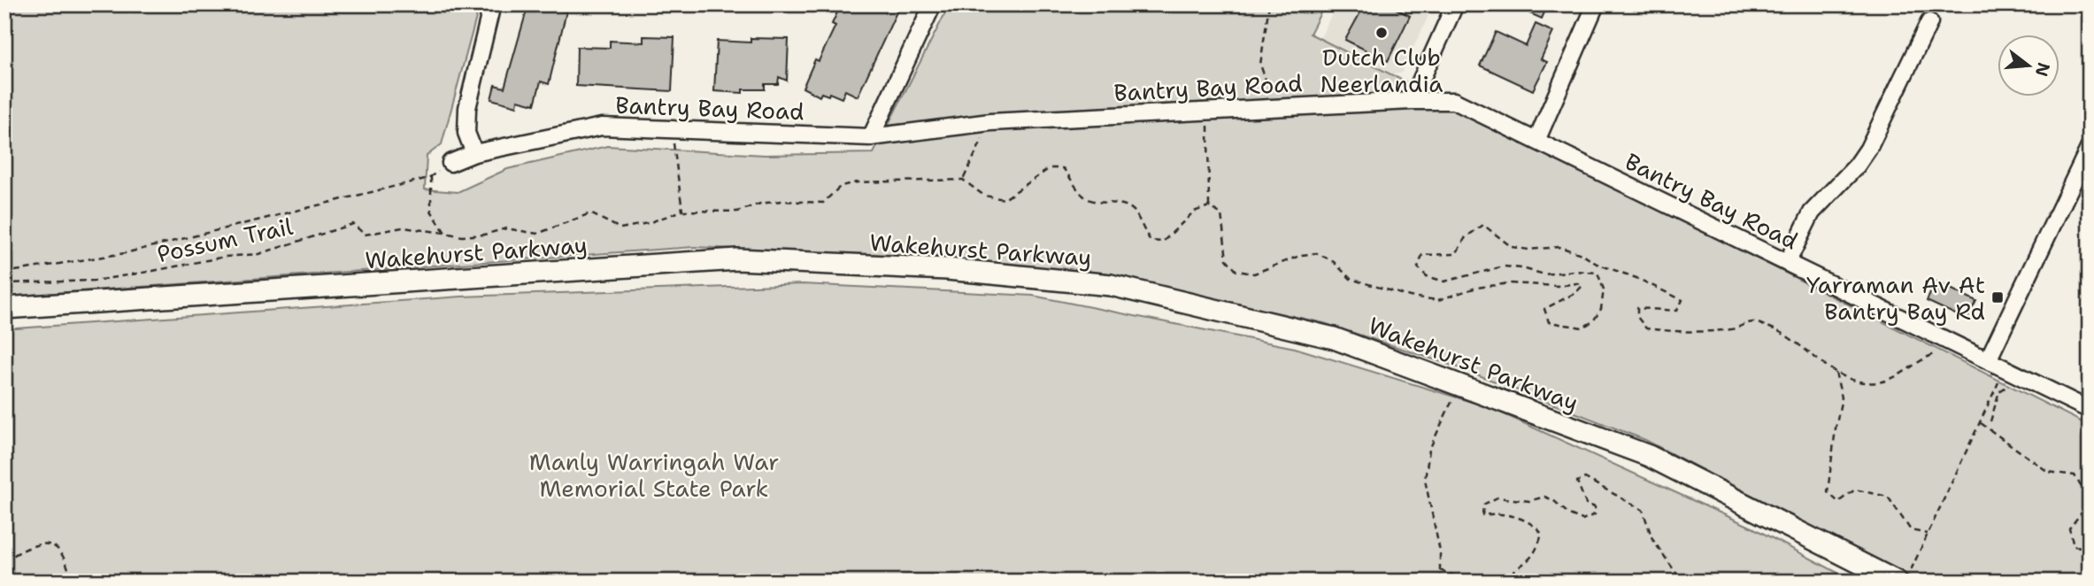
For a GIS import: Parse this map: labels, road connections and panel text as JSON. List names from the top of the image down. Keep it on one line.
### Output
{"streets":{"main road":["Wakehurst Parkway"],"street":["Bantry Bay Road"],"path":["Possum Trail"]},"parks":["Manly Warringah War Memorial State Park"],"places":{"other":["Dutch Club Neerlandia"],"transit":["Yarraman Av At Bantry Bay Rd"]},"north":"right"}
